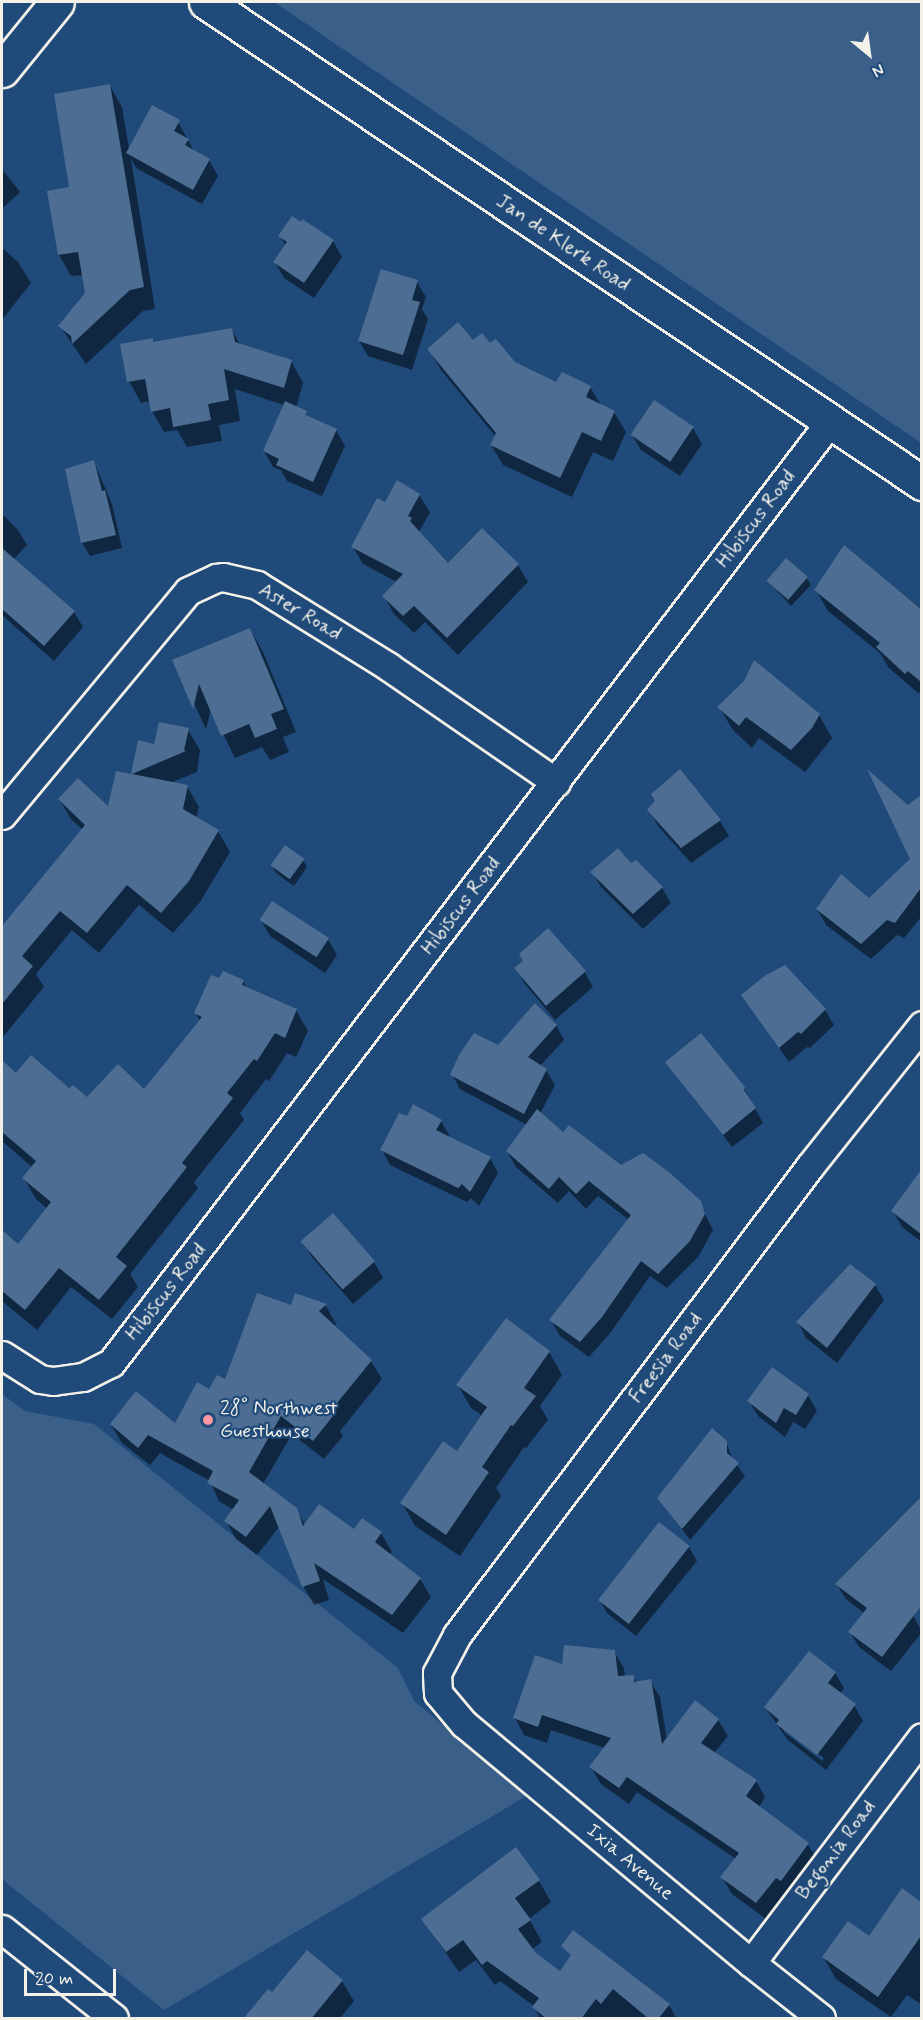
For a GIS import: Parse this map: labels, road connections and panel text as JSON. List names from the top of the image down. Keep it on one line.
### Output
{"streets":{"street":["Jan de Klerk Road","Hibiscus Road","Aster Road","Freesia Road","Begonia Road","Ixia Avenue"]},"crossings":[["Jan de Klerk Road","Hibiscus Road"],["Hibiscus Road","Aster Road"],["Freesia Road","Ixia Avenue"],["Begonia Road","Ixia Avenue"]],"places":["28° Northwest Guesthouse"],"scale_bar":"20 m","north":"bottom right"}
